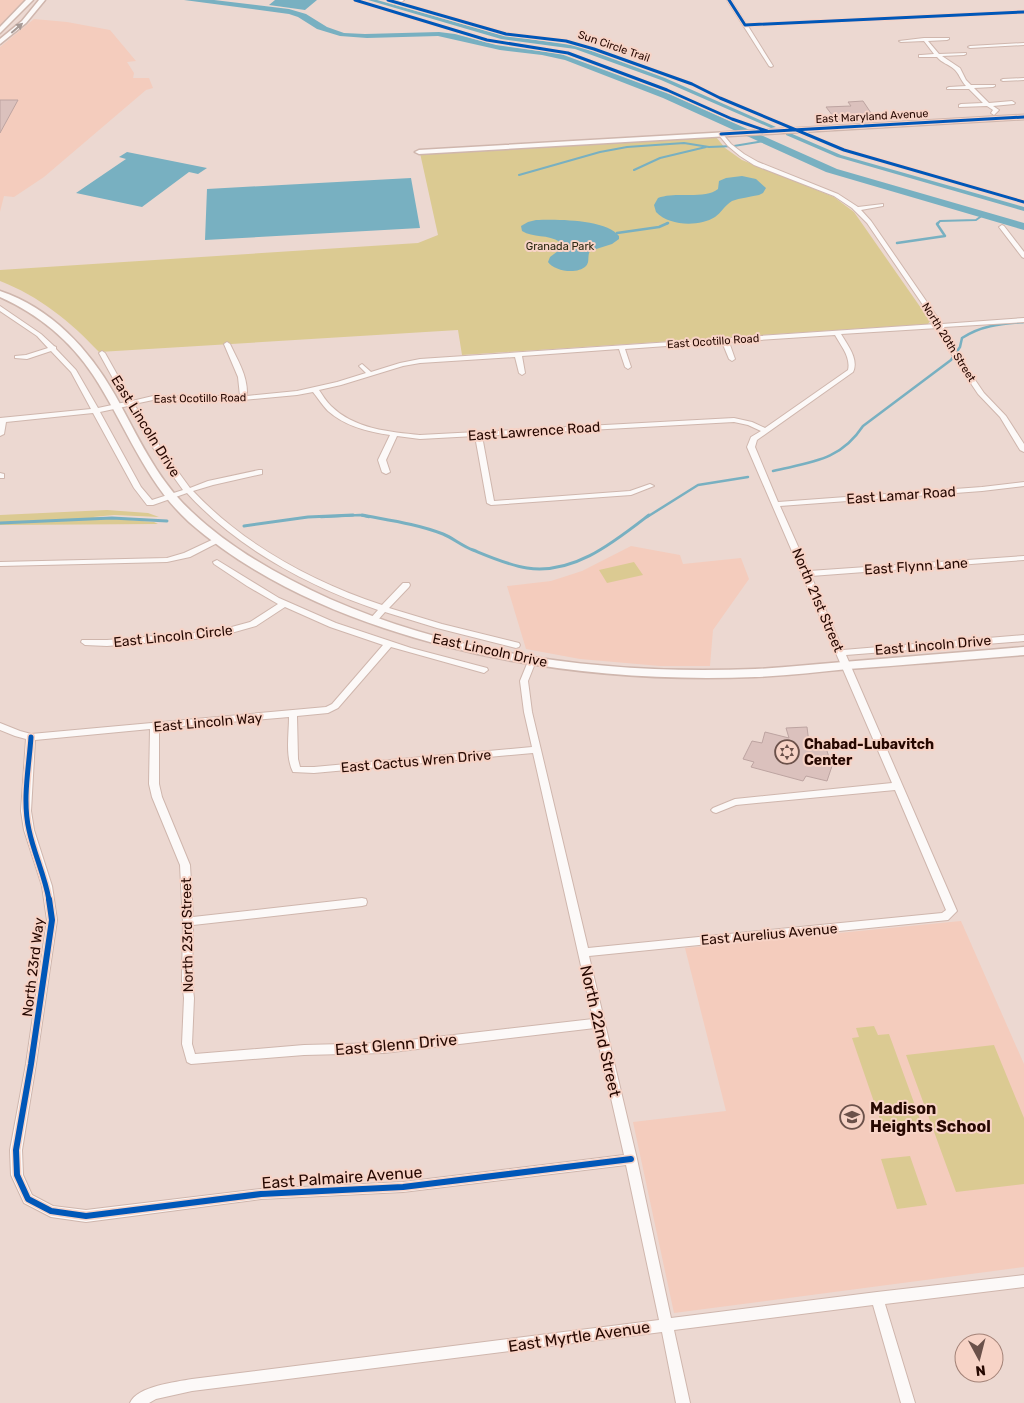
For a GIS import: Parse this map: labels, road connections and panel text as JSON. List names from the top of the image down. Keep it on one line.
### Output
{"streets":{"main road":["East Maryland Avenue","East Lincoln Drive"],"street":["East Ocotillo Road","North 20th Street","East Lawrence Road","East Lamar Road","East Flynn Lane","North 21st Street","East Lincoln Circle","East Lincoln Way","East Cactus Wren Drive","East Aurelius Avenue","North 23rd Street","North 23rd Way","North 22nd Street","East Glenn Drive","East Palmaire Avenue","East Myrtle Avenue"],"cycle path":["Sun Circle Trail"]},"crossings":[["East Maryland Avenue","North 20th Street"],["East Ocotillo Road","North 20th Street"],["East Ocotillo Road","East Lincoln Drive"],["East Ocotillo Road","East Lawrence Road"],["East Ocotillo Road","North 21st Street"],["East Lincoln Drive","North 21st Street"],["East Lincoln Drive","East Lincoln Circle"],["East Lincoln Drive","East Lincoln Way"],["East Lincoln Drive","North 22nd Street"],["East Lawrence Road","North 21st Street"],["East Lamar Road","North 21st Street"],["East Flynn Lane","North 21st Street"],["North 21st Street","East Aurelius Avenue"],["East Lincoln Way","East Cactus Wren Drive"],["East Lincoln Way","North 23rd Street"],["East Lincoln Way","North 23rd Way"],["East Cactus Wren Drive","North 22nd Street"],["East Aurelius Avenue","North 22nd Street"],["North 23rd Street","East Glenn Drive"],["North 23rd Way","East Palmaire Avenue"],["North 22nd Street","East Glenn Drive"],["North 22nd Street","East Palmaire Avenue"],["North 22nd Street","East Myrtle Avenue"]],"parks":["Granada Park"],"places":{"synagogue":["Chabad-Lubavitch Center"],"school or university":["Madison Heights School"]},"north":"bottom"}
